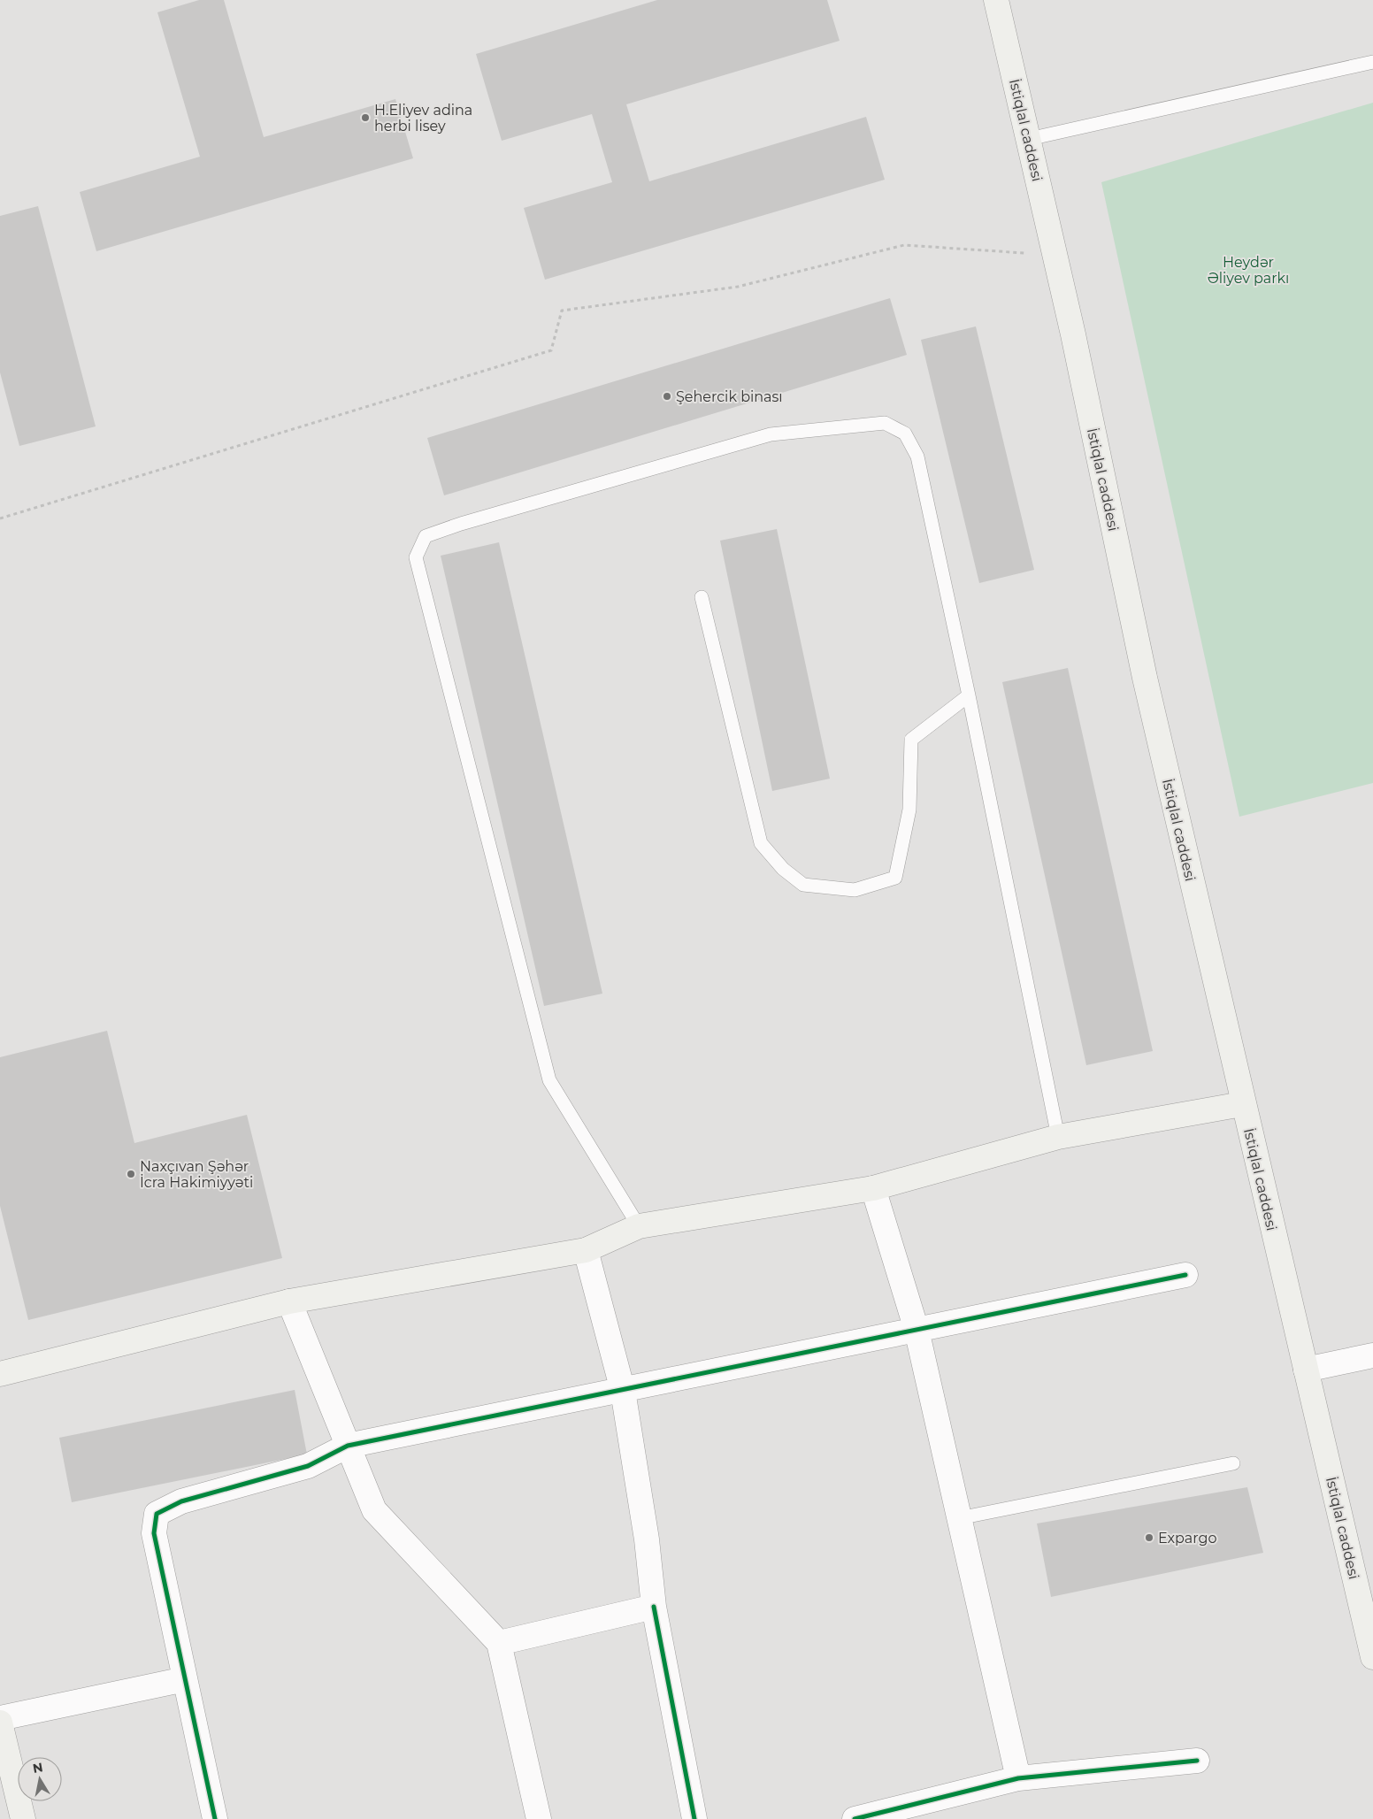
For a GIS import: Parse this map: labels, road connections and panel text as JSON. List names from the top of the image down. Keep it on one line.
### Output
{"streets":{"main road":["İstiqlal caddesi"]},"parks":["Heydər Əliyev parkı"],"places":["H.Eliyev adina herbi lisey","Şehercik binası","Naxçıvan Şəhər İcra Hakimiyyəti","Expargo"],"north":"top"}
